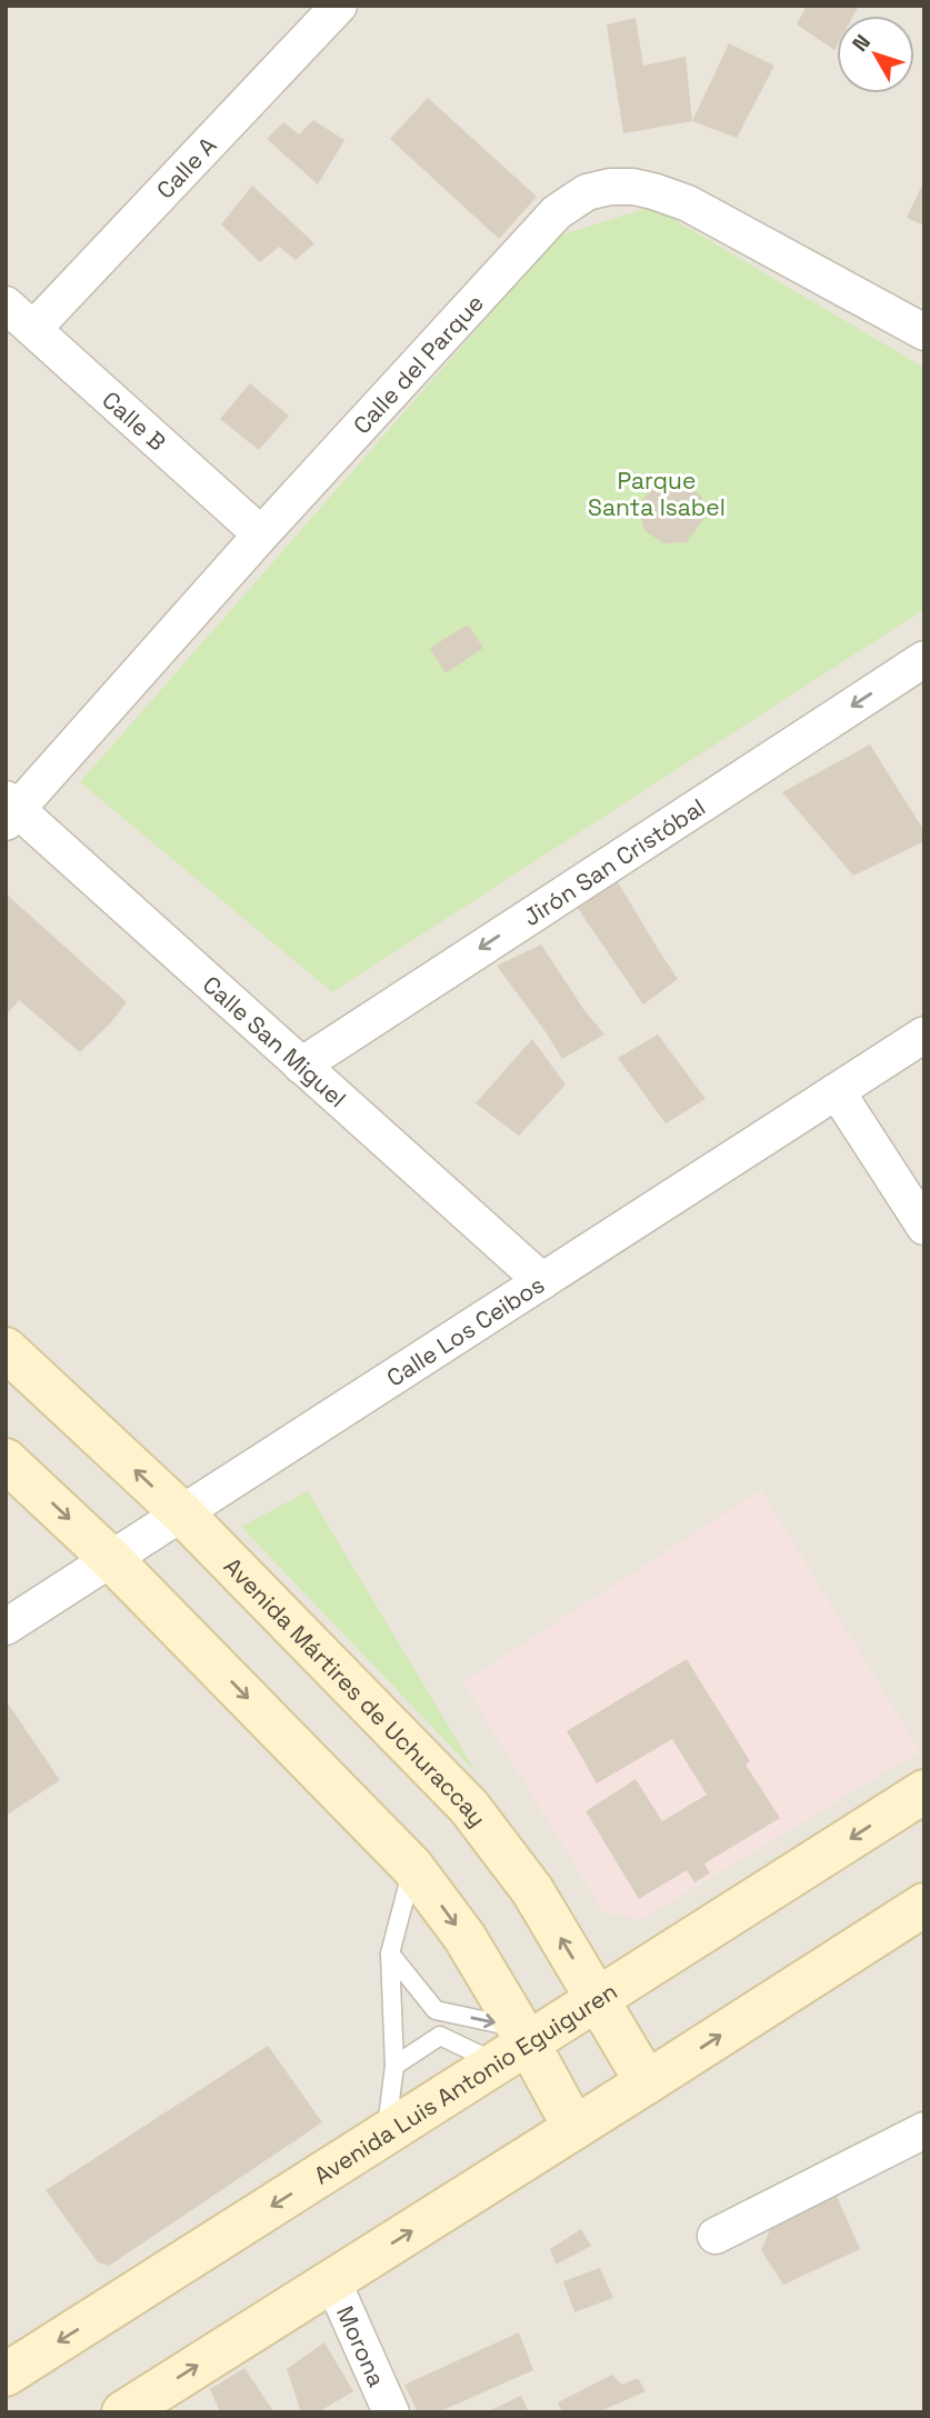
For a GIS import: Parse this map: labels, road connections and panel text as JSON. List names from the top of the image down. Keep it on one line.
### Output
{"streets":{"main road":["Avenida Mártires de Uchuraccay","Avenida Luis Antonio Eguiguren"],"street":["Calle A","Calle del Parque","Calle B","Jirón San Cristóbal","Calle San Miguel","Calle Los Ceibos","Morona"]},"crossings":[["Calle A","Calle B"],["Calle del Parque","Calle B"],["Calle del Parque","Calle San Miguel"],["Jirón San Cristóbal","Calle San Miguel"],["Calle San Miguel","Calle Los Ceibos"],["Calle Los Ceibos","Avenida Mártires de Uchuraccay"],["Avenida Mártires de Uchuraccay","Avenida Luis Antonio Eguiguren"]],"one_way":["Jirón San Cristóbal"],"parks":["Parque Santa Isabel"],"north":"top left"}
